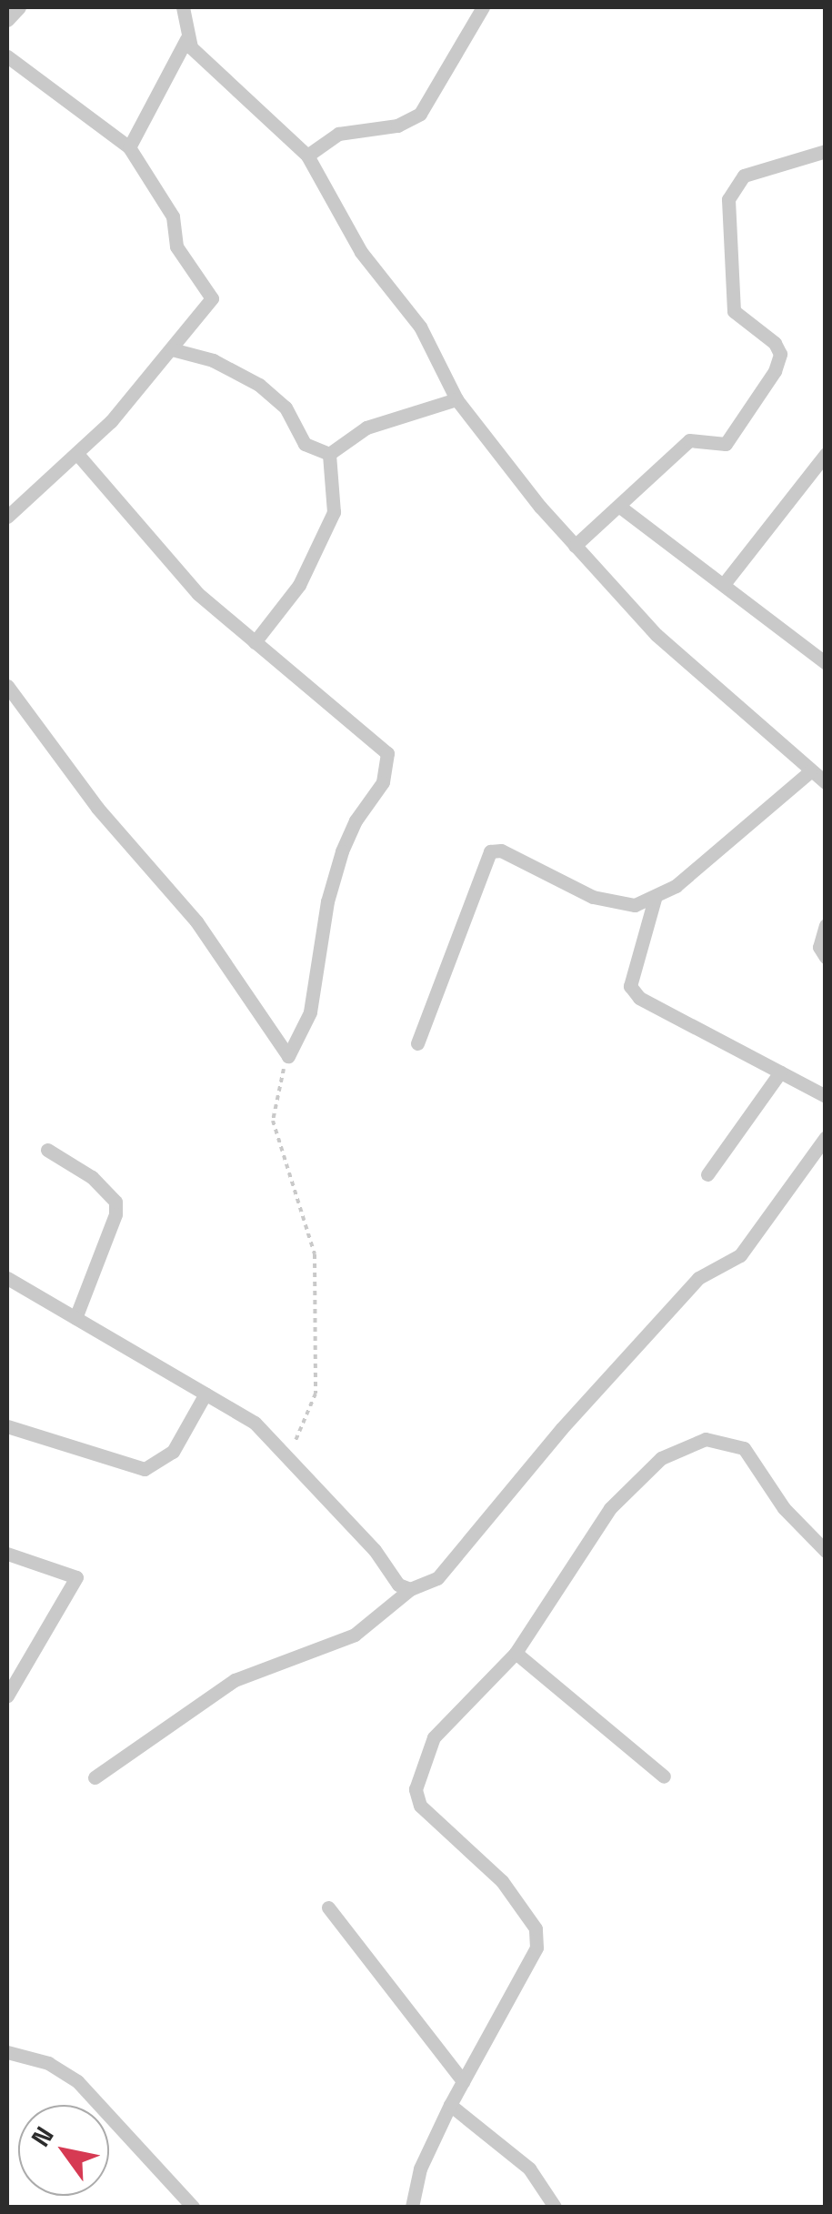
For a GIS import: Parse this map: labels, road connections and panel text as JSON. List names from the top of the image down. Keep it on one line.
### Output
{"north":"top left"}
